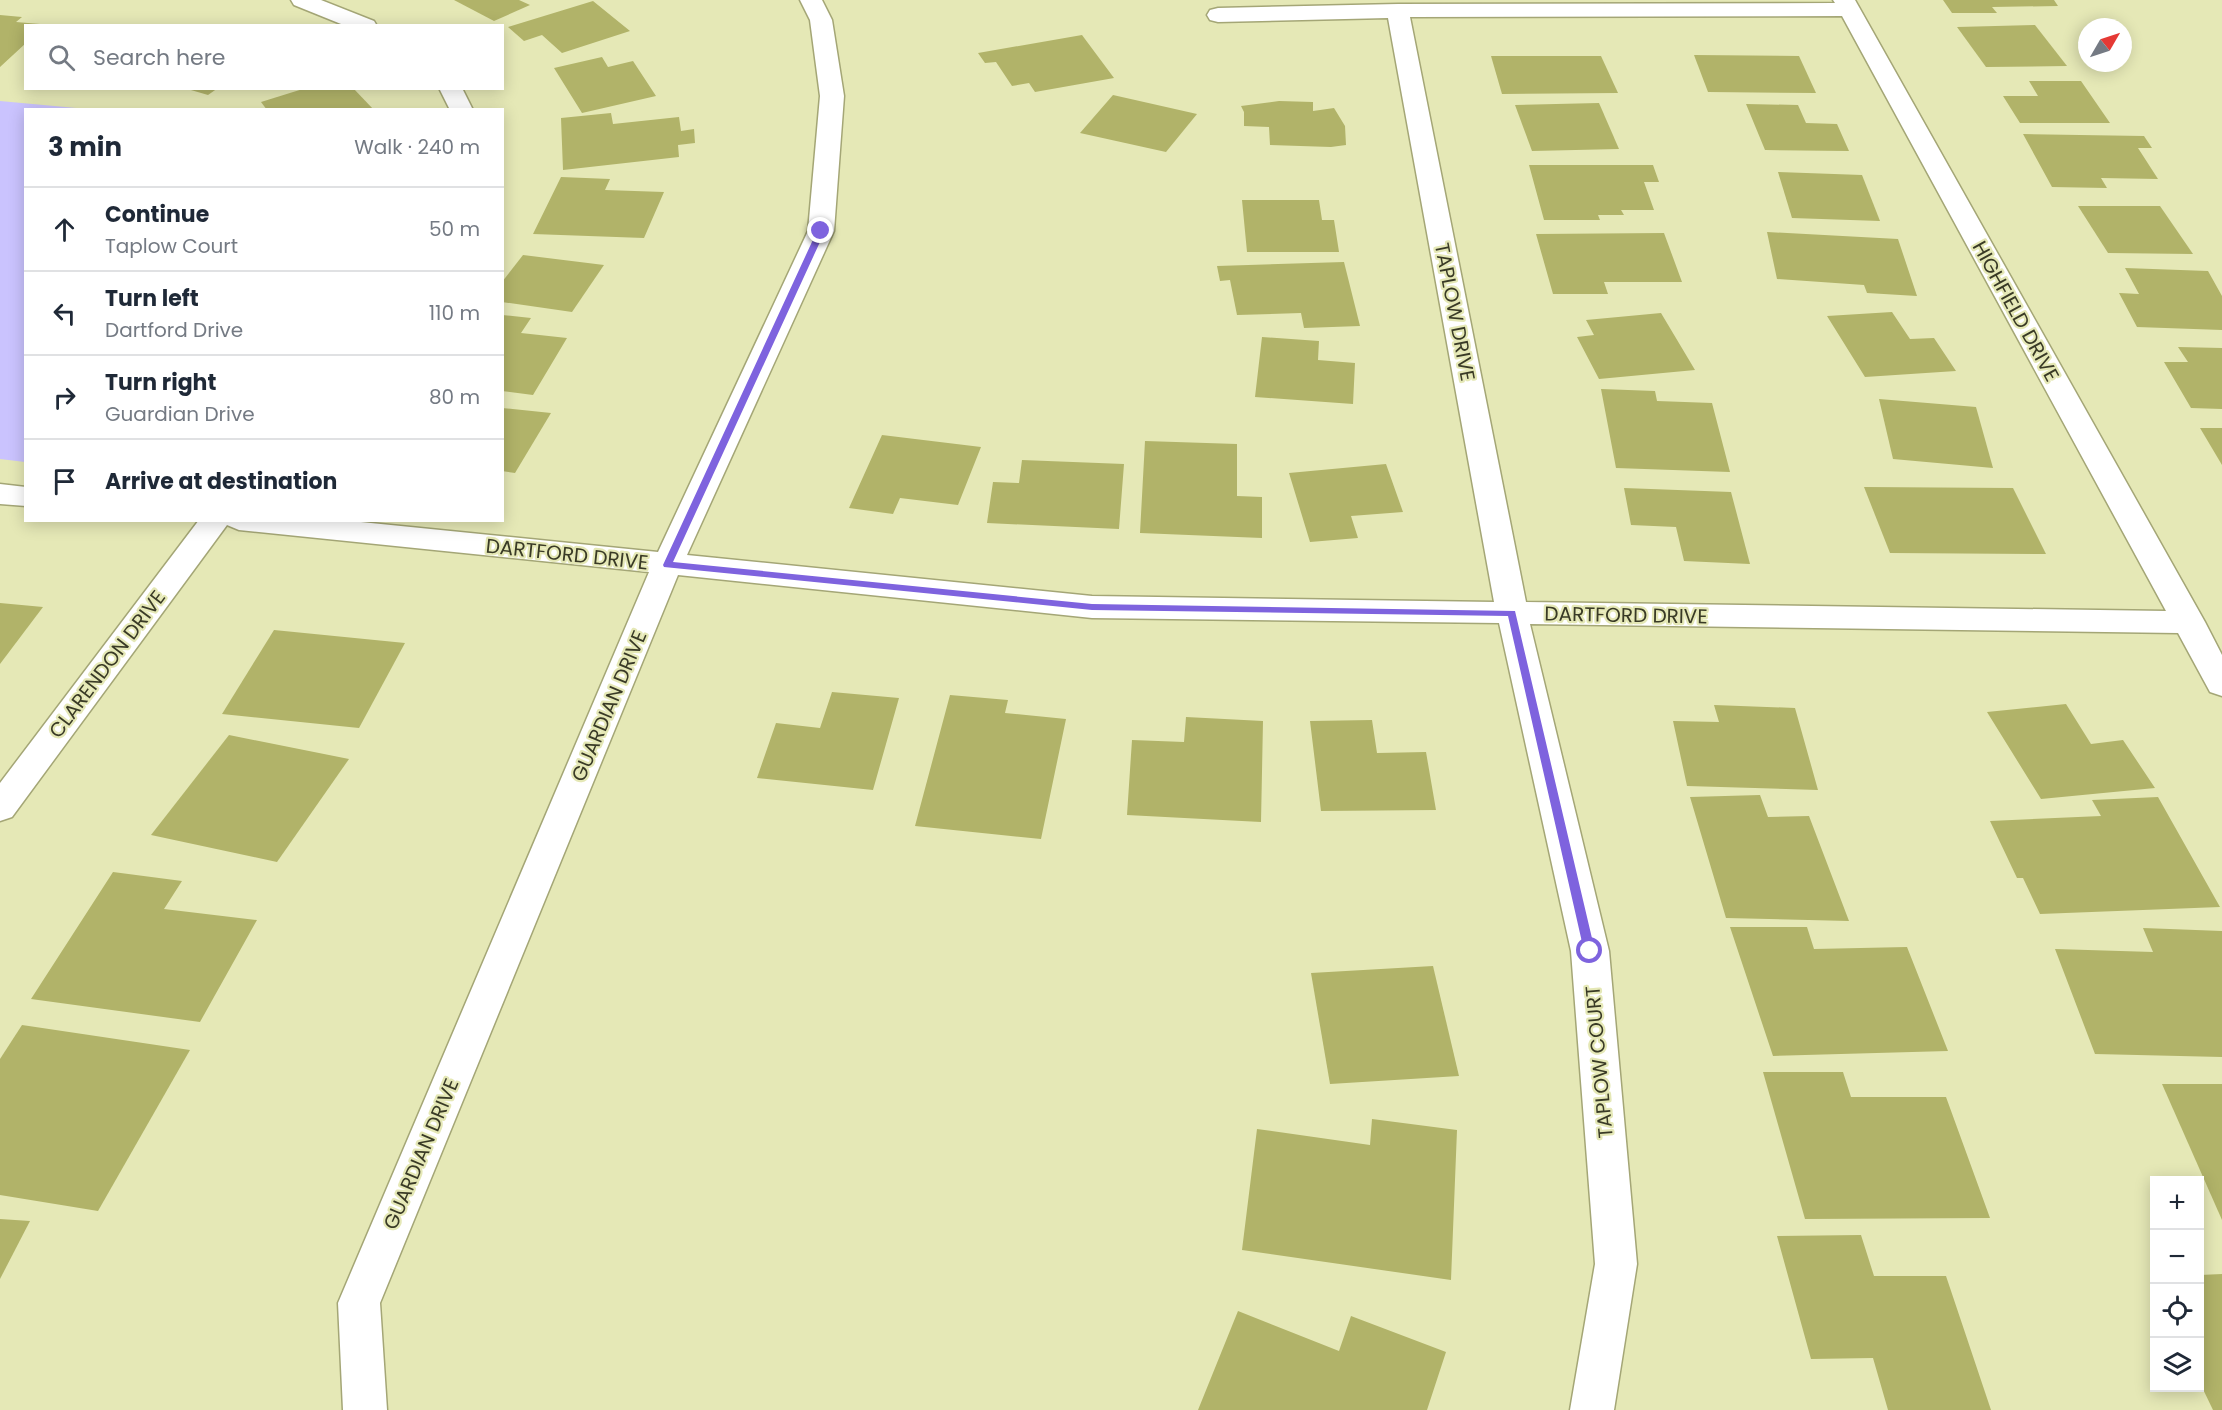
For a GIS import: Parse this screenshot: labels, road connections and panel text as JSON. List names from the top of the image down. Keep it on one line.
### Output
{"streets":{"street":["HIGHFIELD DRIVE","TAPLOW DRIVE","DARTFORD DRIVE","CLARENDON DRIVE","GUARDIAN DRIVE","TAPLOW COURT"]},"crossings":[["HIGHFIELD DRIVE","DARTFORD DRIVE"],["TAPLOW DRIVE","DARTFORD DRIVE"],["TAPLOW DRIVE","TAPLOW COURT"],["DARTFORD DRIVE","GUARDIAN DRIVE"],["DARTFORD DRIVE","TAPLOW COURT"]],"north":"top right","page":{"search":"Search here","heading":["3 min","Walk · 240 m"],"list":[["Continue","Taplow Court","50 m"],["Turn left","Dartford Drive","110 m"],["Turn right","Guardian Drive","80 m"],"Arrive at destination"],"map_buttons":["+","−"]}}
